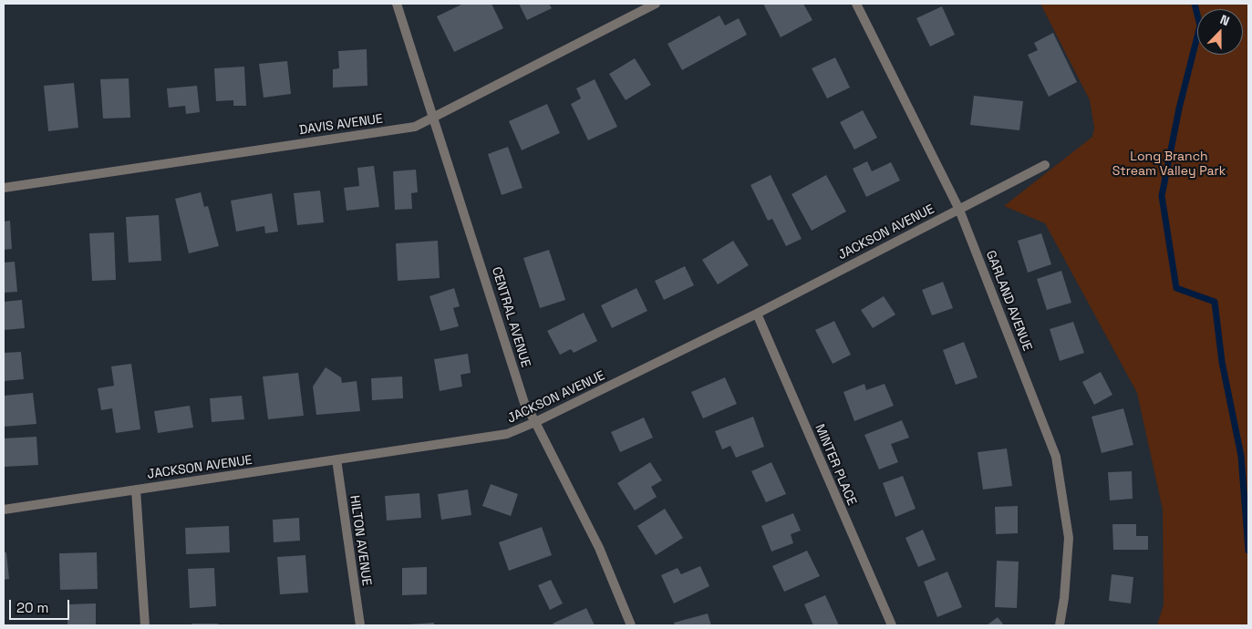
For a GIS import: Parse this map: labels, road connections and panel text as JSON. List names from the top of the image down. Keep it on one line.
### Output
{"streets":{"street":["DAVIS AVENUE","JACKSON AVENUE","GARLAND AVENUE","CENTRAL AVENUE","MINTER PLACE","HILTON AVENUE"]},"crossings":[["DAVIS AVENUE","CENTRAL AVENUE"],["JACKSON AVENUE","GARLAND AVENUE"],["JACKSON AVENUE","CENTRAL AVENUE"],["JACKSON AVENUE","MINTER PLACE"],["JACKSON AVENUE","HILTON AVENUE"]],"parks":["Long Branch Stream Valley Park"],"scale_bar":"20 m","north":"top"}
